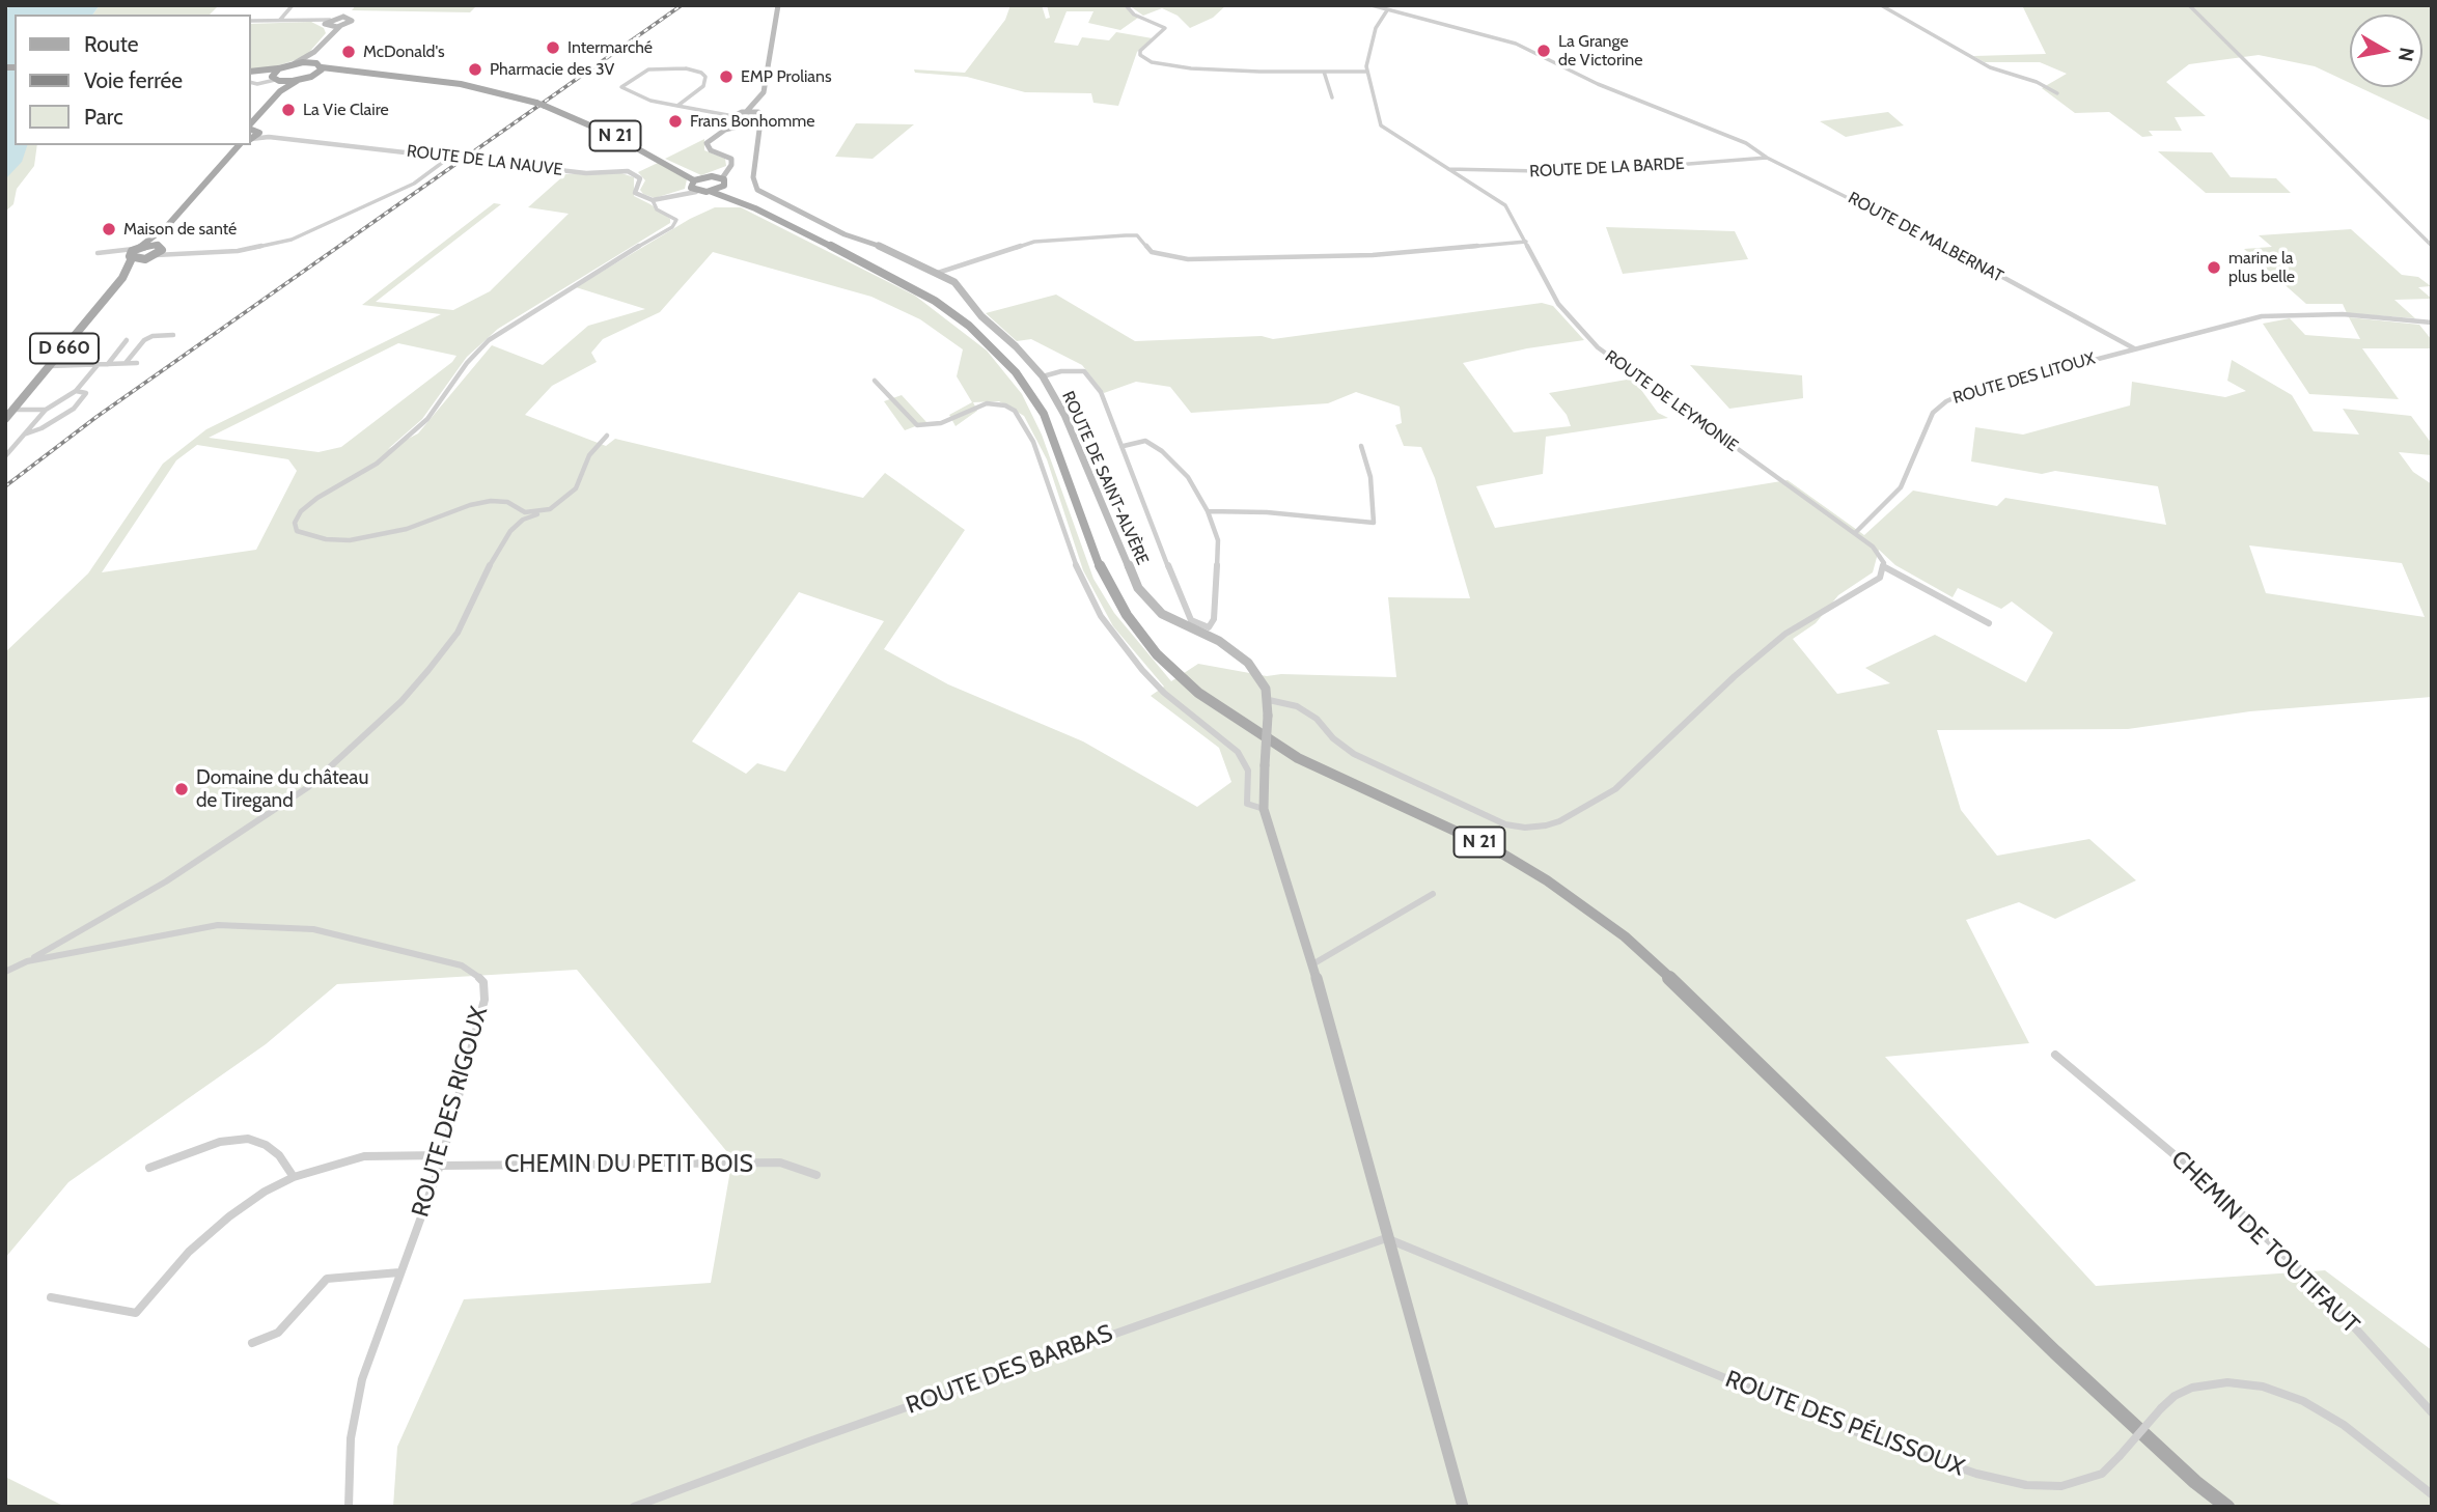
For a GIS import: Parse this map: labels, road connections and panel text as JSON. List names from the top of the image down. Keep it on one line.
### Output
{"streets":{"main road":["N 21","D 660","ROUTE DE SAINT-ALVÈRE"],"street":["ROUTE DE LA NAUVE","ROUTE DE LA BARDE","ROUTE DE MALBERNAT","ROUTE DES LITOUX","ROUTE DE LEYMONIE","ROUTE DES RIGOUX","CHEMIN DU PETIT BOIS","CHEMIN DE TOUTIFAUT","ROUTE DES BARBAS","ROUTE DES PÉLISSOUX"]},"crossings":[["ROUTE DE LA BARDE","ROUTE DE MALBERNAT"],["ROUTE DE LA BARDE","ROUTE DE LEYMONIE"],["ROUTE DE MALBERNAT","ROUTE DES LITOUX"],["ROUTE DE MALBERNAT","ROUTE DE LEYMONIE"],["ROUTE DES LITOUX","ROUTE DE LEYMONIE"],["ROUTE DES RIGOUX","CHEMIN DU PETIT BOIS"],["ROUTE DES BARBAS","ROUTE DES PÉLISSOUX"]],"places":["Intermarché","La Grange de Victorine","McDonald's","Pharmacie des 3V","EMP Prolians","La Vie Claire","Frans Bonhomme","Maison de santé","marine la plus belle","Domaine du château de Tiregand"],"legend":["Route","Voie ferrée","Parc"],"north":"right"}
